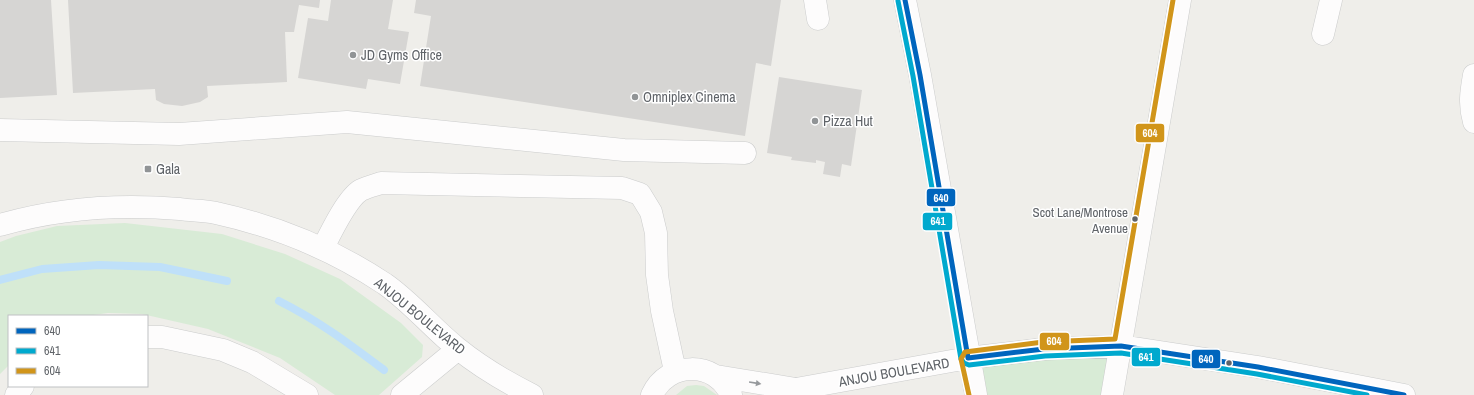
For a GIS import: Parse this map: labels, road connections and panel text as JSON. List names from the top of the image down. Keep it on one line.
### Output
{"streets":{"street":["ANJOU BOULEVARD"]},"places":{"other":["JD Gyms Office","Omniplex Cinema","Pizza Hut","Scot Lane/Montrose Avenue"],"transit":["Gala"]},"lines":["transit line 640","transit line 604","transit line 641"],"legend":["640","641","604"]}
